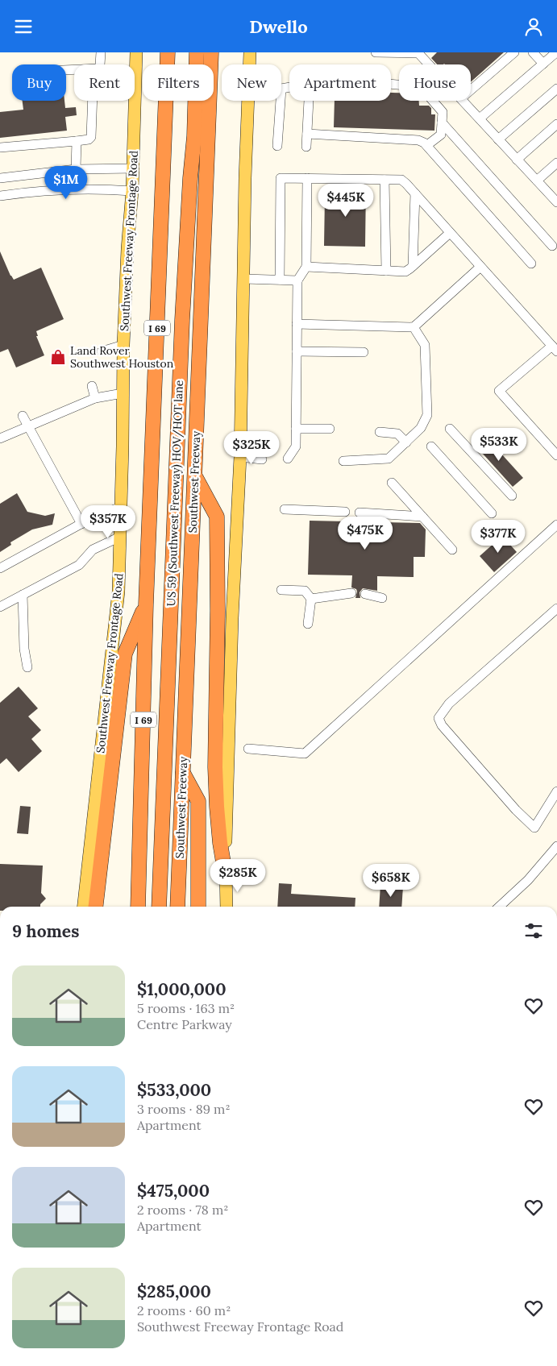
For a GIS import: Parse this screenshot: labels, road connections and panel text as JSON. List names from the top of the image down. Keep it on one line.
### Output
{"streets":{"highway":["I 69","Southwest Freeway","US 59 (Southwest Freeway) HOV/HOT lane"],"main road":["Southwest Freeway Frontage Road"]},"places":{"shop":["Land Rover Southwest Houston"]},"page":{"header":"Dwello","chip":["Buy","Rent","Filters","New","Apartment","House"],"price":["$1M","$445K","$533K","$325K","$357K","$475K","$377K","$285K","$658K"],"heading":"9 homes","list":[{"name":"$1,000,000","note":"5 rooms · 163 m² · Centre Parkway"},{"name":"$533,000","note":"3 rooms · 89 m² · Apartment"},{"name":"$475,000","note":"2 rooms · 78 m² · Apartment"},{"name":"$285,000","note":"2 rooms · 60 m² · Southwest Freeway Frontage Road"}]}}
